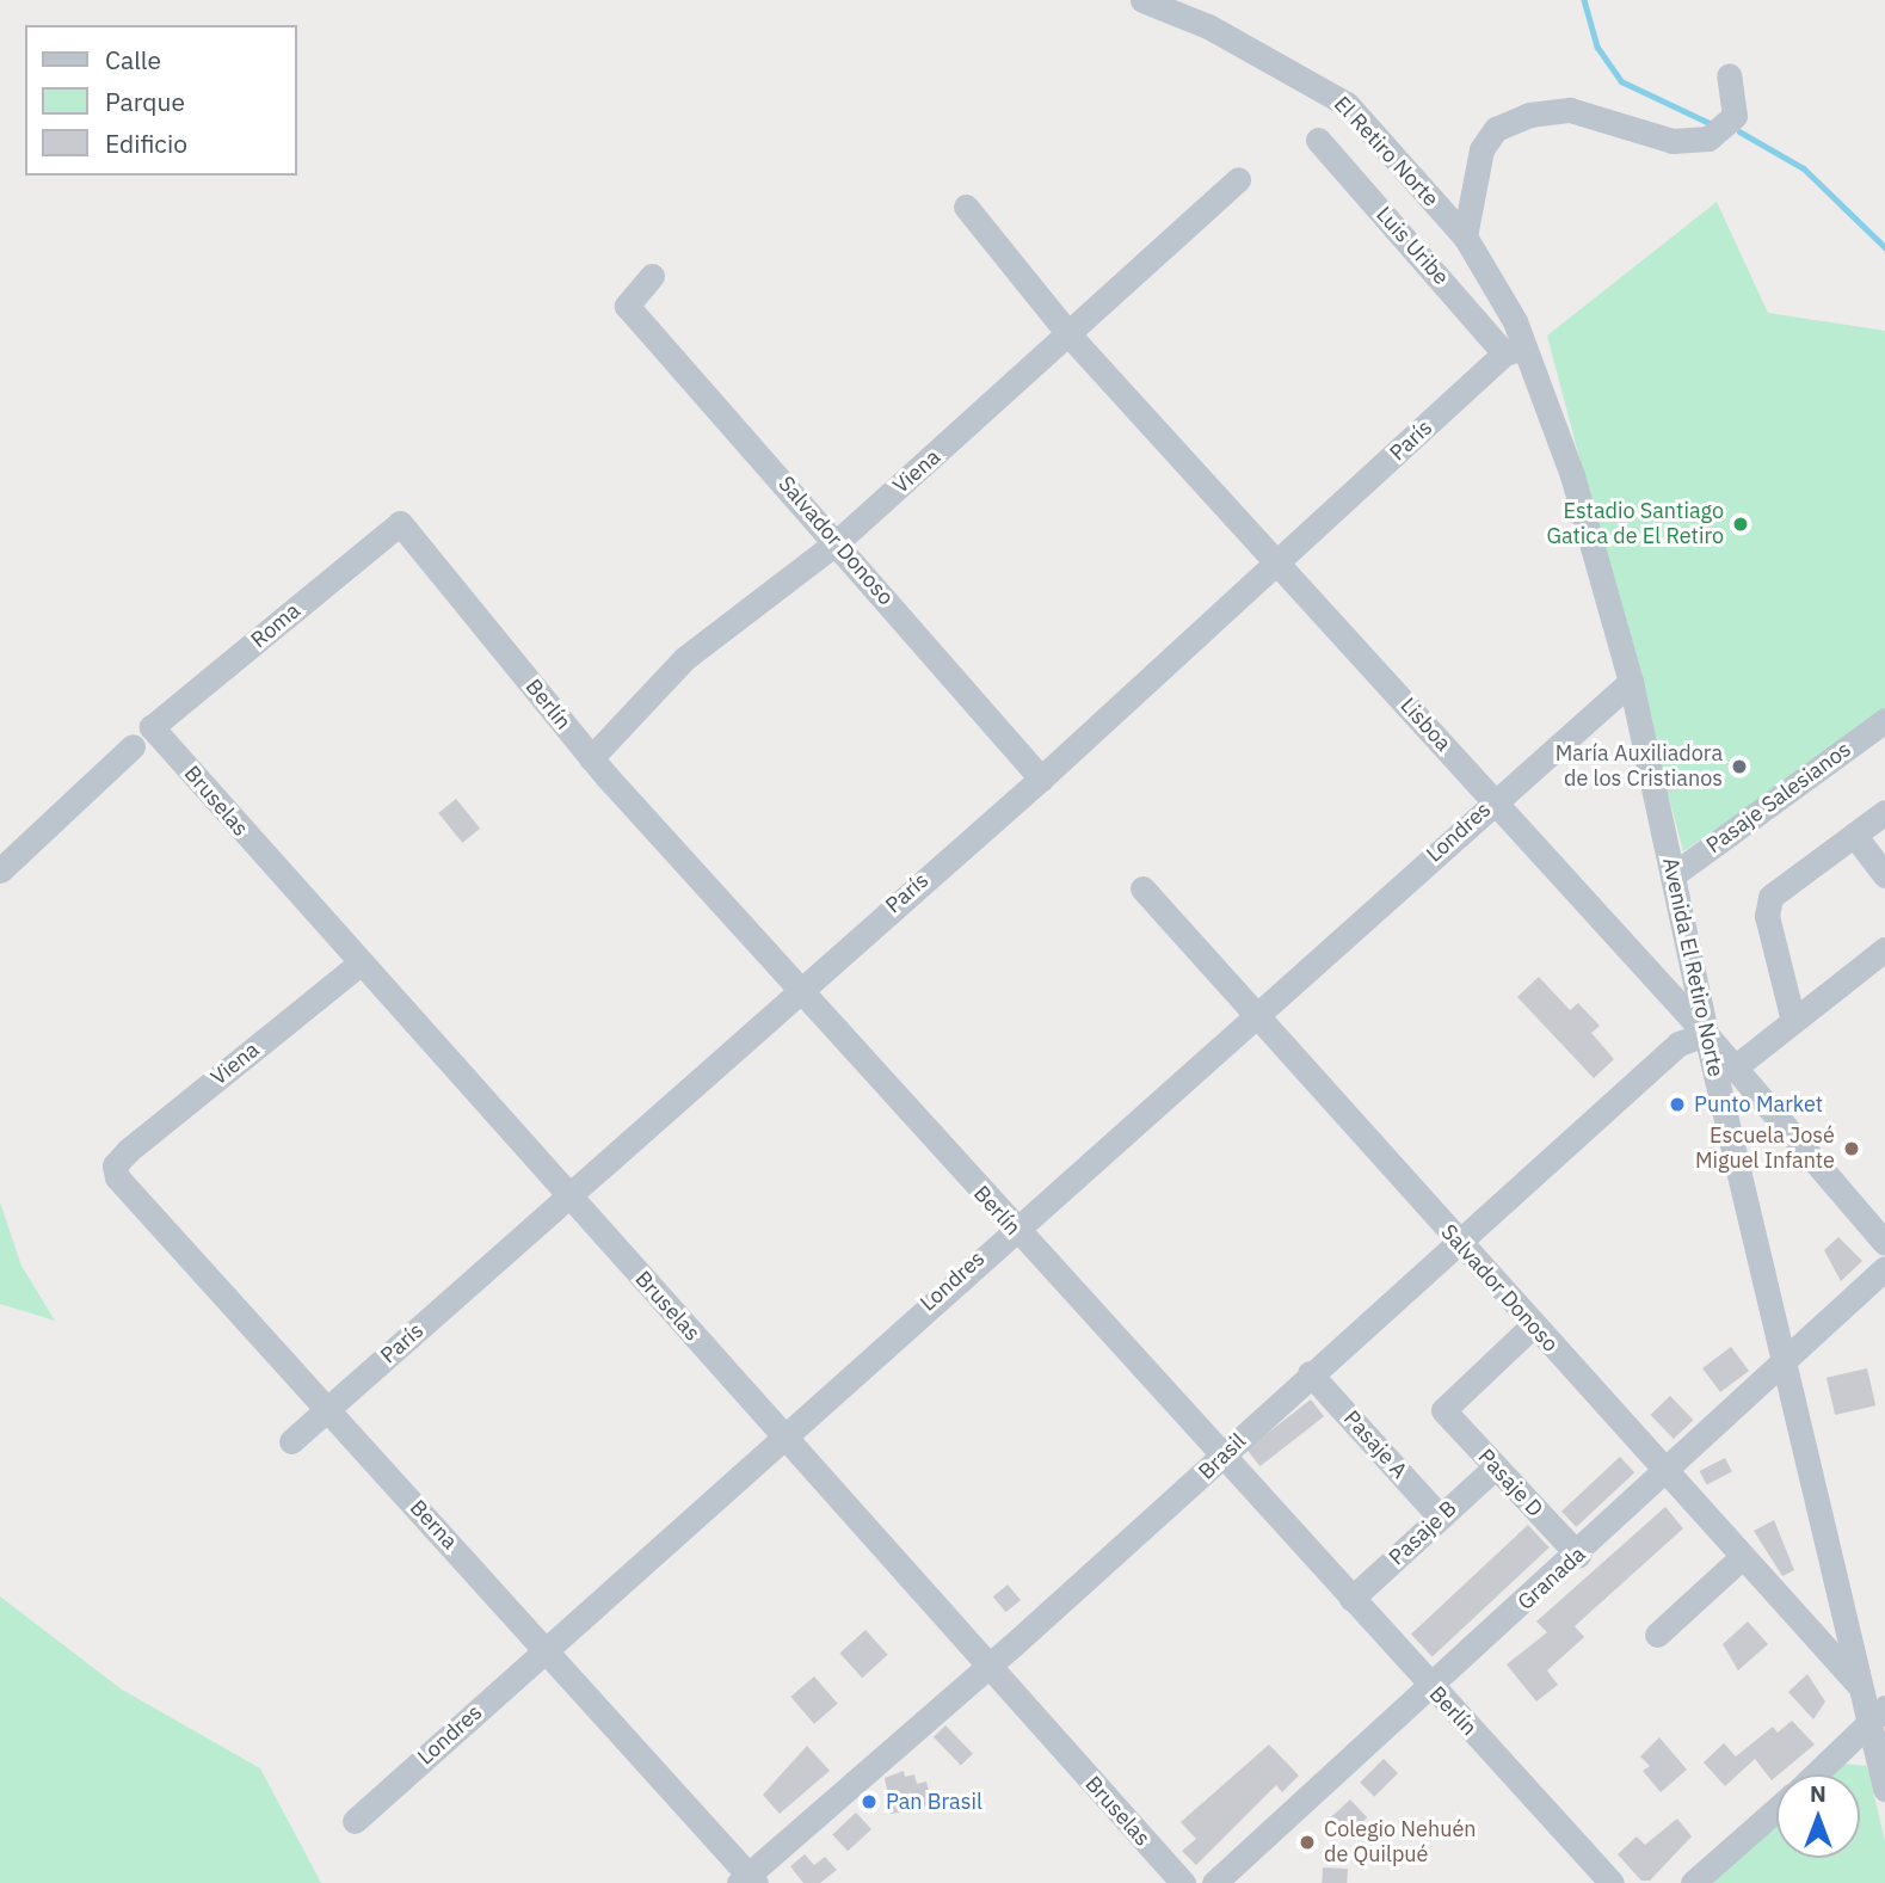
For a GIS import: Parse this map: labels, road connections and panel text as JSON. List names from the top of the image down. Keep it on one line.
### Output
{"streets":{"street":["El Retiro Norte","Luis Uribe","París","Viena","Salvador Donoso","Roma","Berlín","Lisboa","Pasaje Salesianos","Bruselas","Londres","Avenida El Retiro Norte","Pasaje A","Brasil","Pasaje D","Berna","Pasaje B","Granada"]},"crossings":[["El Retiro Norte","Luis Uribe"],["El Retiro Norte","París"],["El Retiro Norte","Avenida El Retiro Norte"],["Luis Uribe","París"],["Luis Uribe","Avenida El Retiro Norte"],["París","Salvador Donoso"],["París","Berlín"],["París","Lisboa"],["París","Bruselas"],["París","Avenida El Retiro Norte"],["París","Berna"],["Viena","Salvador Donoso"],["Viena","Berlín"],["Viena","Lisboa"],["Viena","Bruselas"],["Viena","Berna"],["Salvador Donoso","Londres"],["Salvador Donoso","Avenida El Retiro Norte"],["Salvador Donoso","Brasil"],["Salvador Donoso","Pasaje D"],["Salvador Donoso","Granada"],["Roma","Berlín"],["Roma","Bruselas"],["Berlín","Londres"],["Berlín","Brasil"],["Berlín","Pasaje B"],["Berlín","Granada"],["Lisboa","Londres"],["Lisboa","Avenida El Retiro Norte"],["Lisboa","Brasil"],["Pasaje Salesianos","Avenida El Retiro Norte"],["Bruselas","Londres"],["Bruselas","Brasil"],["Londres","Avenida El Retiro Norte"],["Londres","Berna"],["Avenida El Retiro Norte","Brasil"],["Avenida El Retiro Norte","Granada"],["Pasaje A","Brasil"],["Pasaje A","Pasaje B"],["Brasil","Berna"],["Pasaje D","Pasaje B"],["Pasaje D","Granada"]],"places":["Estadio Santiago Gatica de El Retiro","María Auxiliadora de los Cristianos","Punto Market","Escuela José Miguel Infante","Pan Brasil","Colegio Nehuén de Quilpué"],"legend":["Calle","Parque","Edificio"],"north":"top"}
